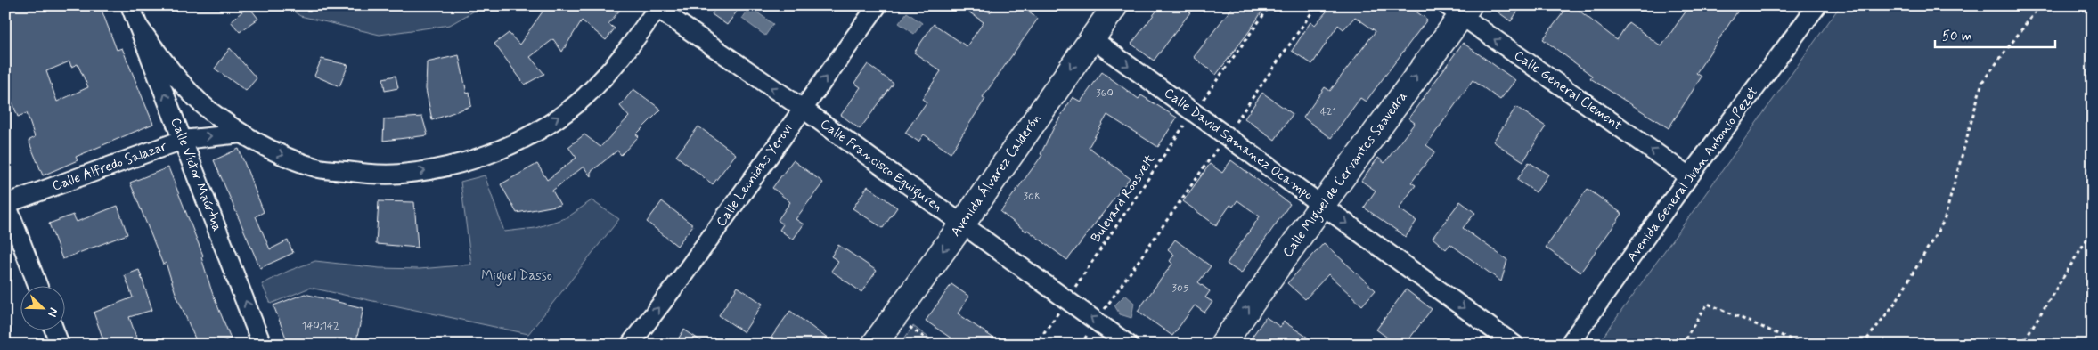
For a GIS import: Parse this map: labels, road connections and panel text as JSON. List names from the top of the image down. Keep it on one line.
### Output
{"streets":{"street":["Calle General Clement","Calle David Samanez Ocampo","Calle Francisco Eguiguren","Calle Alfredo Salazar","Calle Víctor Maúrtua","Calle Miguel de Cervantes Saavedra","Avenida General Juan Antonio Pezet","Calle Leonidas Yerovi","Avenida Álvarez Calderón"],"path":["Bulevard Roosvelt"]},"crossings":[["Calle General Clement","Calle Miguel de Cervantes Saavedra"],["Calle General Clement","Avenida General Juan Antonio Pezet"],["Calle David Samanez Ocampo","Calle Miguel de Cervantes Saavedra"],["Calle David Samanez Ocampo","Avenida Álvarez Calderón"],["Calle Francisco Eguiguren","Calle Leonidas Yerovi"],["Calle Francisco Eguiguren","Avenida Álvarez Calderón"],["Calle Alfredo Salazar","Calle Víctor Maúrtua"]],"one_way":["Calle General Clement","Calle David Samanez Ocampo","Calle Francisco Eguiguren","Calle Miguel de Cervantes Saavedra","Calle Leonidas Yerovi","Avenida Álvarez Calderón"],"parks":["Miguel Dasso"],"house_numbers":["360","421","308","305","140;142"],"scale_bar":"50 m","north":"bottom right"}
